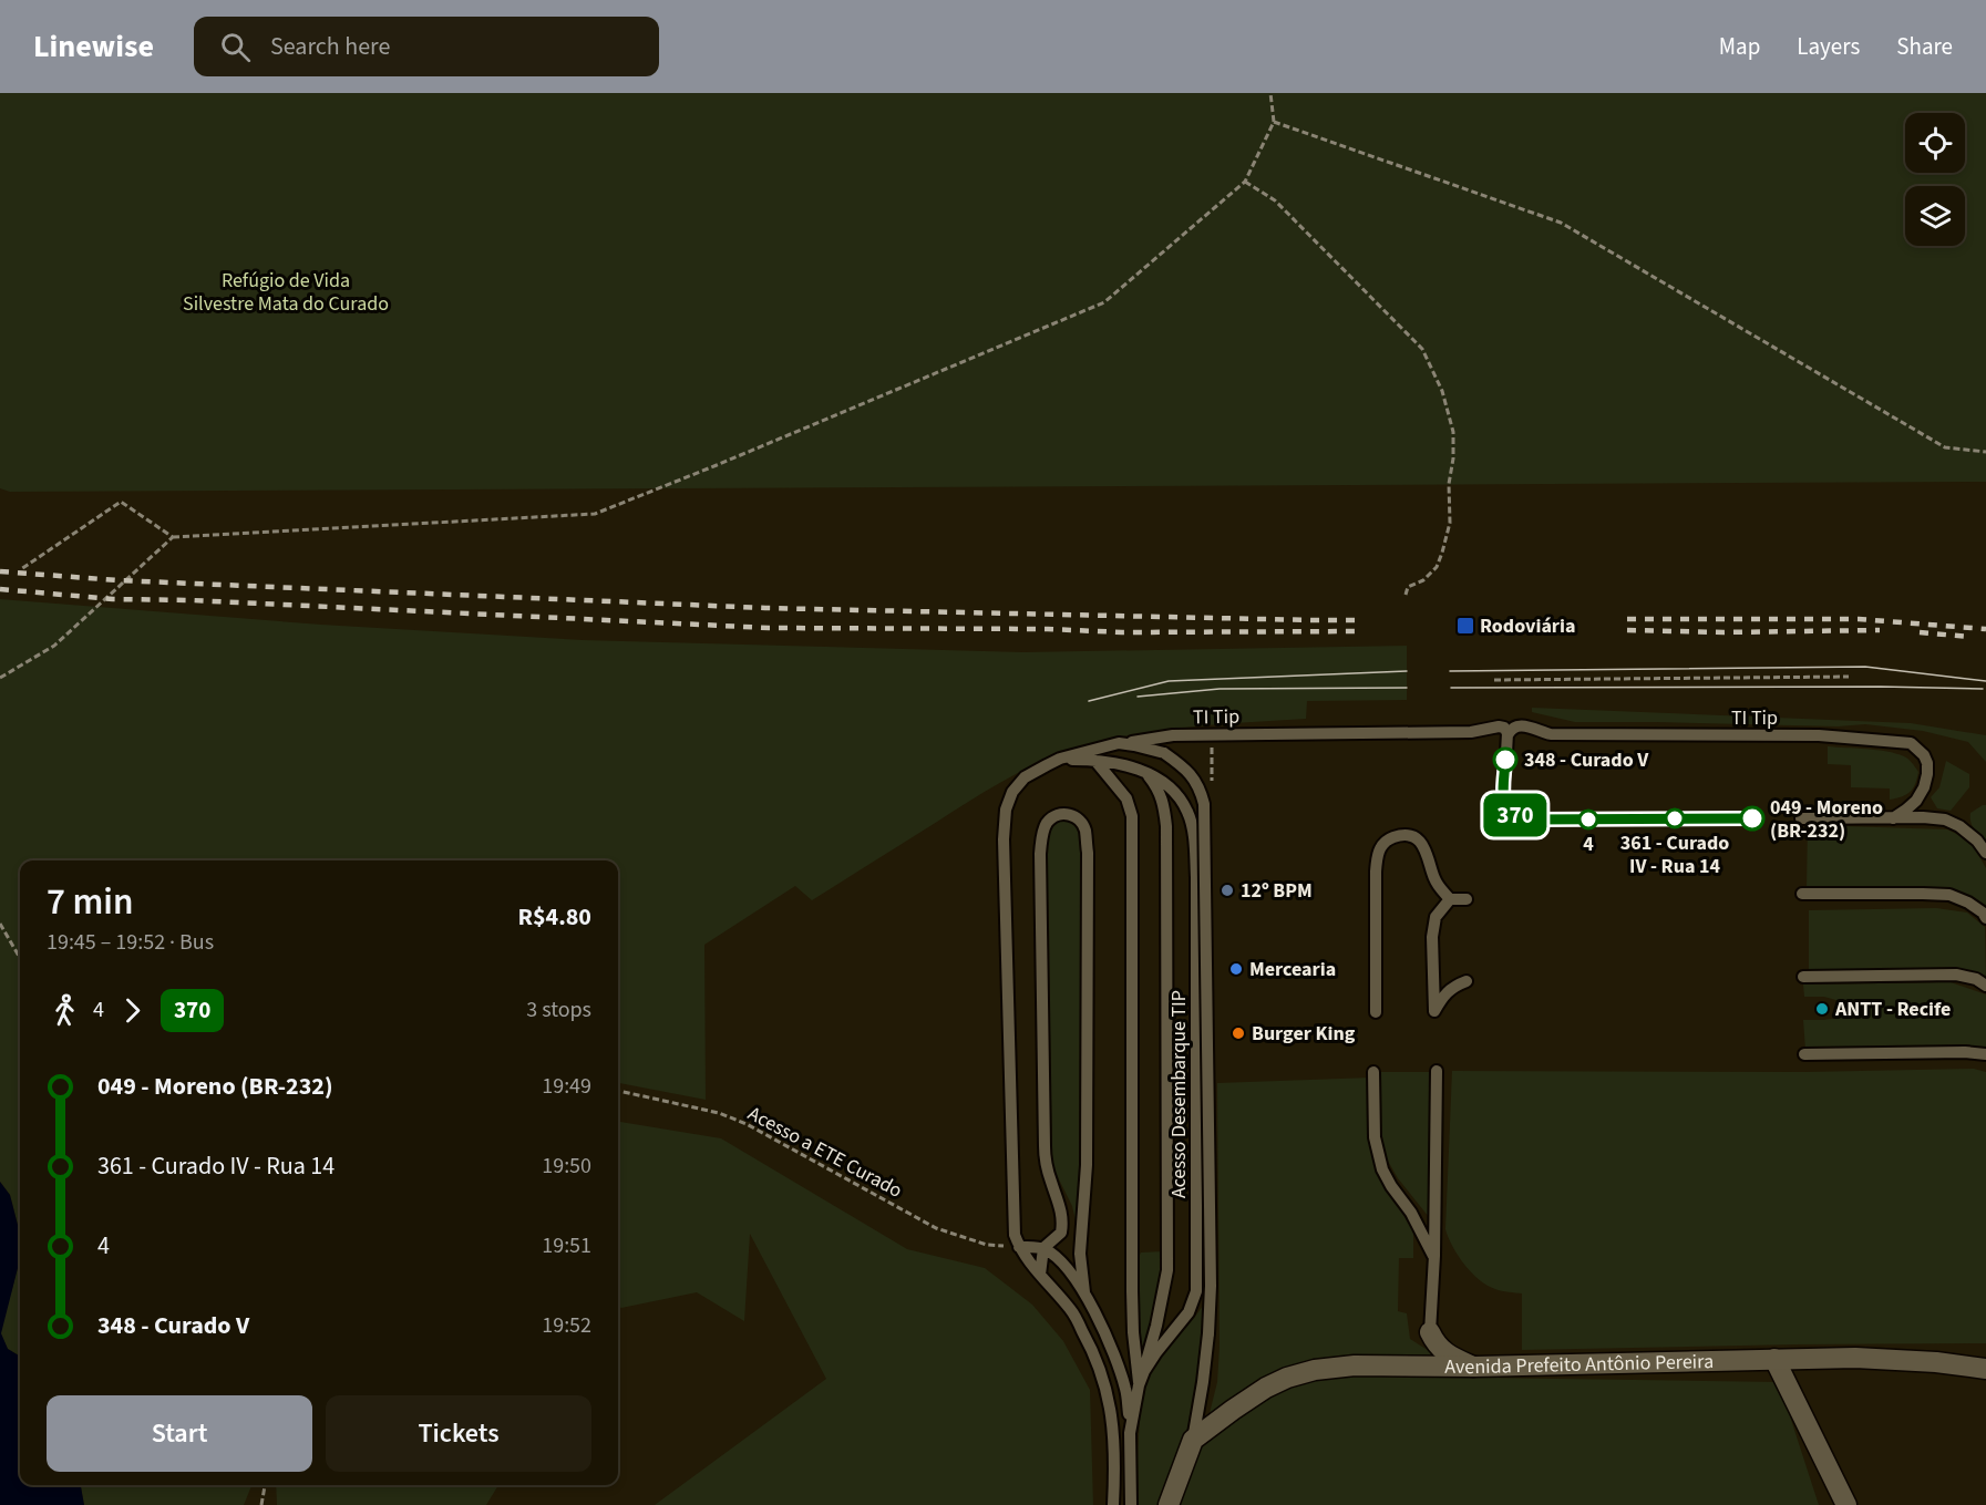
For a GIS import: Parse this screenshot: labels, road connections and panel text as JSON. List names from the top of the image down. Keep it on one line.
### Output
{"streets":{"street":["Avenida Prefeito Antônio Pereira"],"lane":["TI Tip","Acesso Desembarque TIP"],"path":["Acesso a ETE Curado"]},"crossings":[["TI Tip","Acesso Desembarque TIP"],["TI Tip","Acesso a ETE Curado"]],"parks":["Refúgio de Vida Silvestre Mata do Curado"],"places":{"transit":["Rodoviária"],"other":["348 - Curado V","361 - Curado IV - Rua 14","049 - Moreno (BR-232)","4","12º BPM","Mercearia","ANTT - Recife","Burger King"]},"lines":["bus line 370"],"page":{"header":"Linewise","search":"Search here","nav":["Map","Layers","Share"],"on_map":"370","heading":["7 min","19:45 – 19:52 · Bus","R$4.80"],"legs":["4","370","3 stops"],"list":[{"name":"049 - Moreno (BR-232)","value":"19:49"},{"name":"361 - Curado IV - Rua 14","value":"19:50"},{"name":"4","value":"19:51"},{"name":"348 - Curado V","value":"19:52"}],"buttons":["Start","Tickets"]}}
